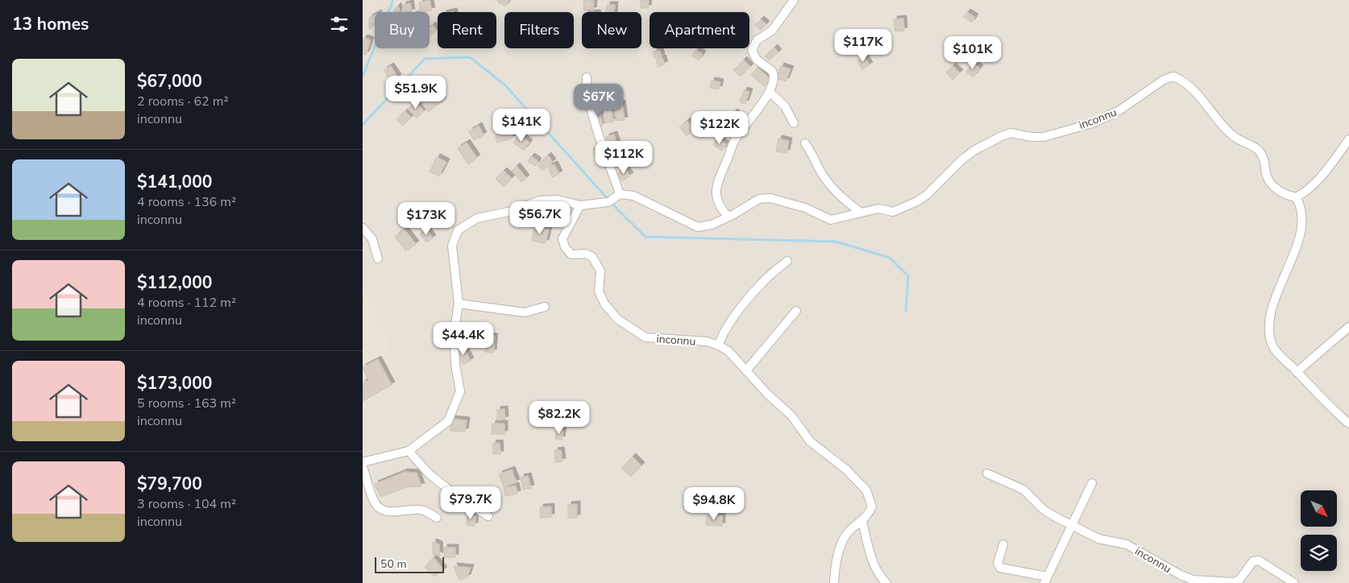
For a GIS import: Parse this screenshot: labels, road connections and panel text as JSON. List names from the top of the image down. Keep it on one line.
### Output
{"streets":{"street":["inconnu"]},"scale_bar":"50 m","north":"bottom right","page":{"heading":"13 homes","chip":["Buy","Rent","Filters","New","Apartment"],"price":["$117K","$101K","$51.9K","$67K","$141K","$122K","$112K","$56.7K","$173K","$44.4K","$82.2K","$79.7K","$94.8K"],"list":[{"name":"$67,000","note":"2 rooms · 62 m² · inconnu"},{"name":"$141,000","note":"4 rooms · 136 m² · inconnu"},{"name":"$112,000","note":"4 rooms · 112 m² · inconnu"},{"name":"$173,000","note":"5 rooms · 163 m² · inconnu"},{"name":"$79,700","note":"3 rooms · 104 m² · inconnu"}],"scale":"50 m"}}
